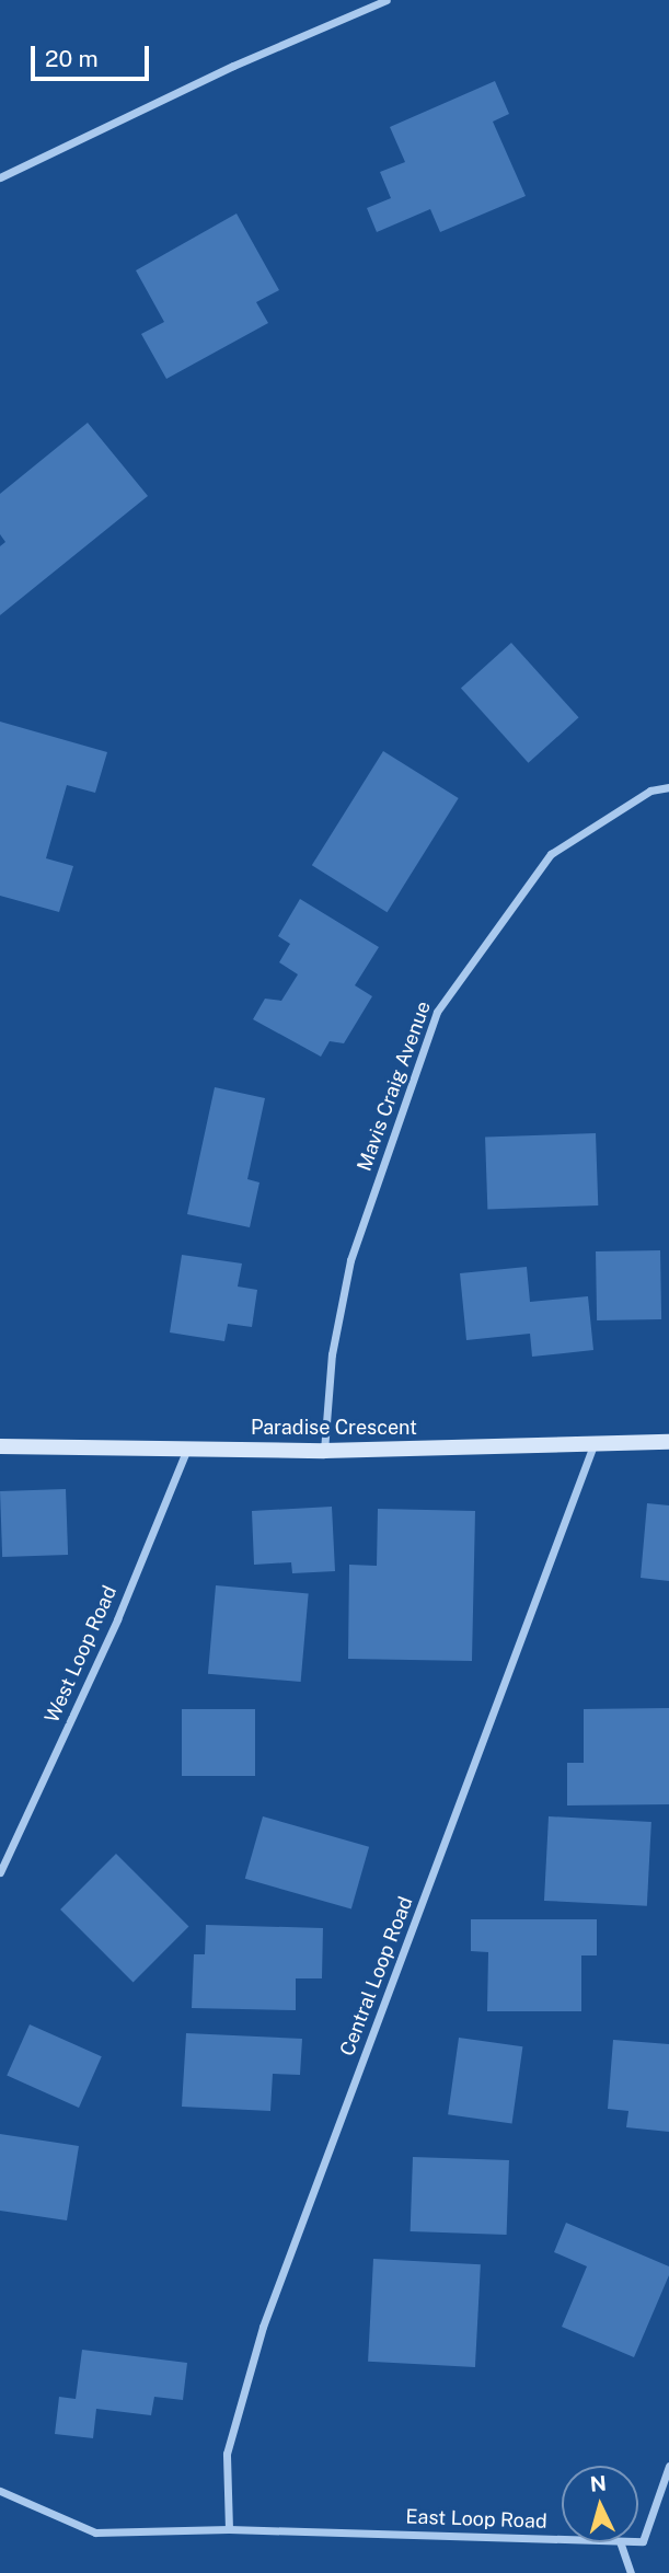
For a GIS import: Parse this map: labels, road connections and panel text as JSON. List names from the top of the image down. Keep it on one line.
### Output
{"streets":{"street":["Mavis Craig Avenue","Paradise Crescent","West Loop Road","Central Loop Road","East Loop Road"]},"crossings":[["Mavis Craig Avenue","Paradise Crescent"],["Paradise Crescent","West Loop Road"],["Paradise Crescent","Central Loop Road"],["Central Loop Road","East Loop Road"]],"scale_bar":"20 m","north":"top"}
